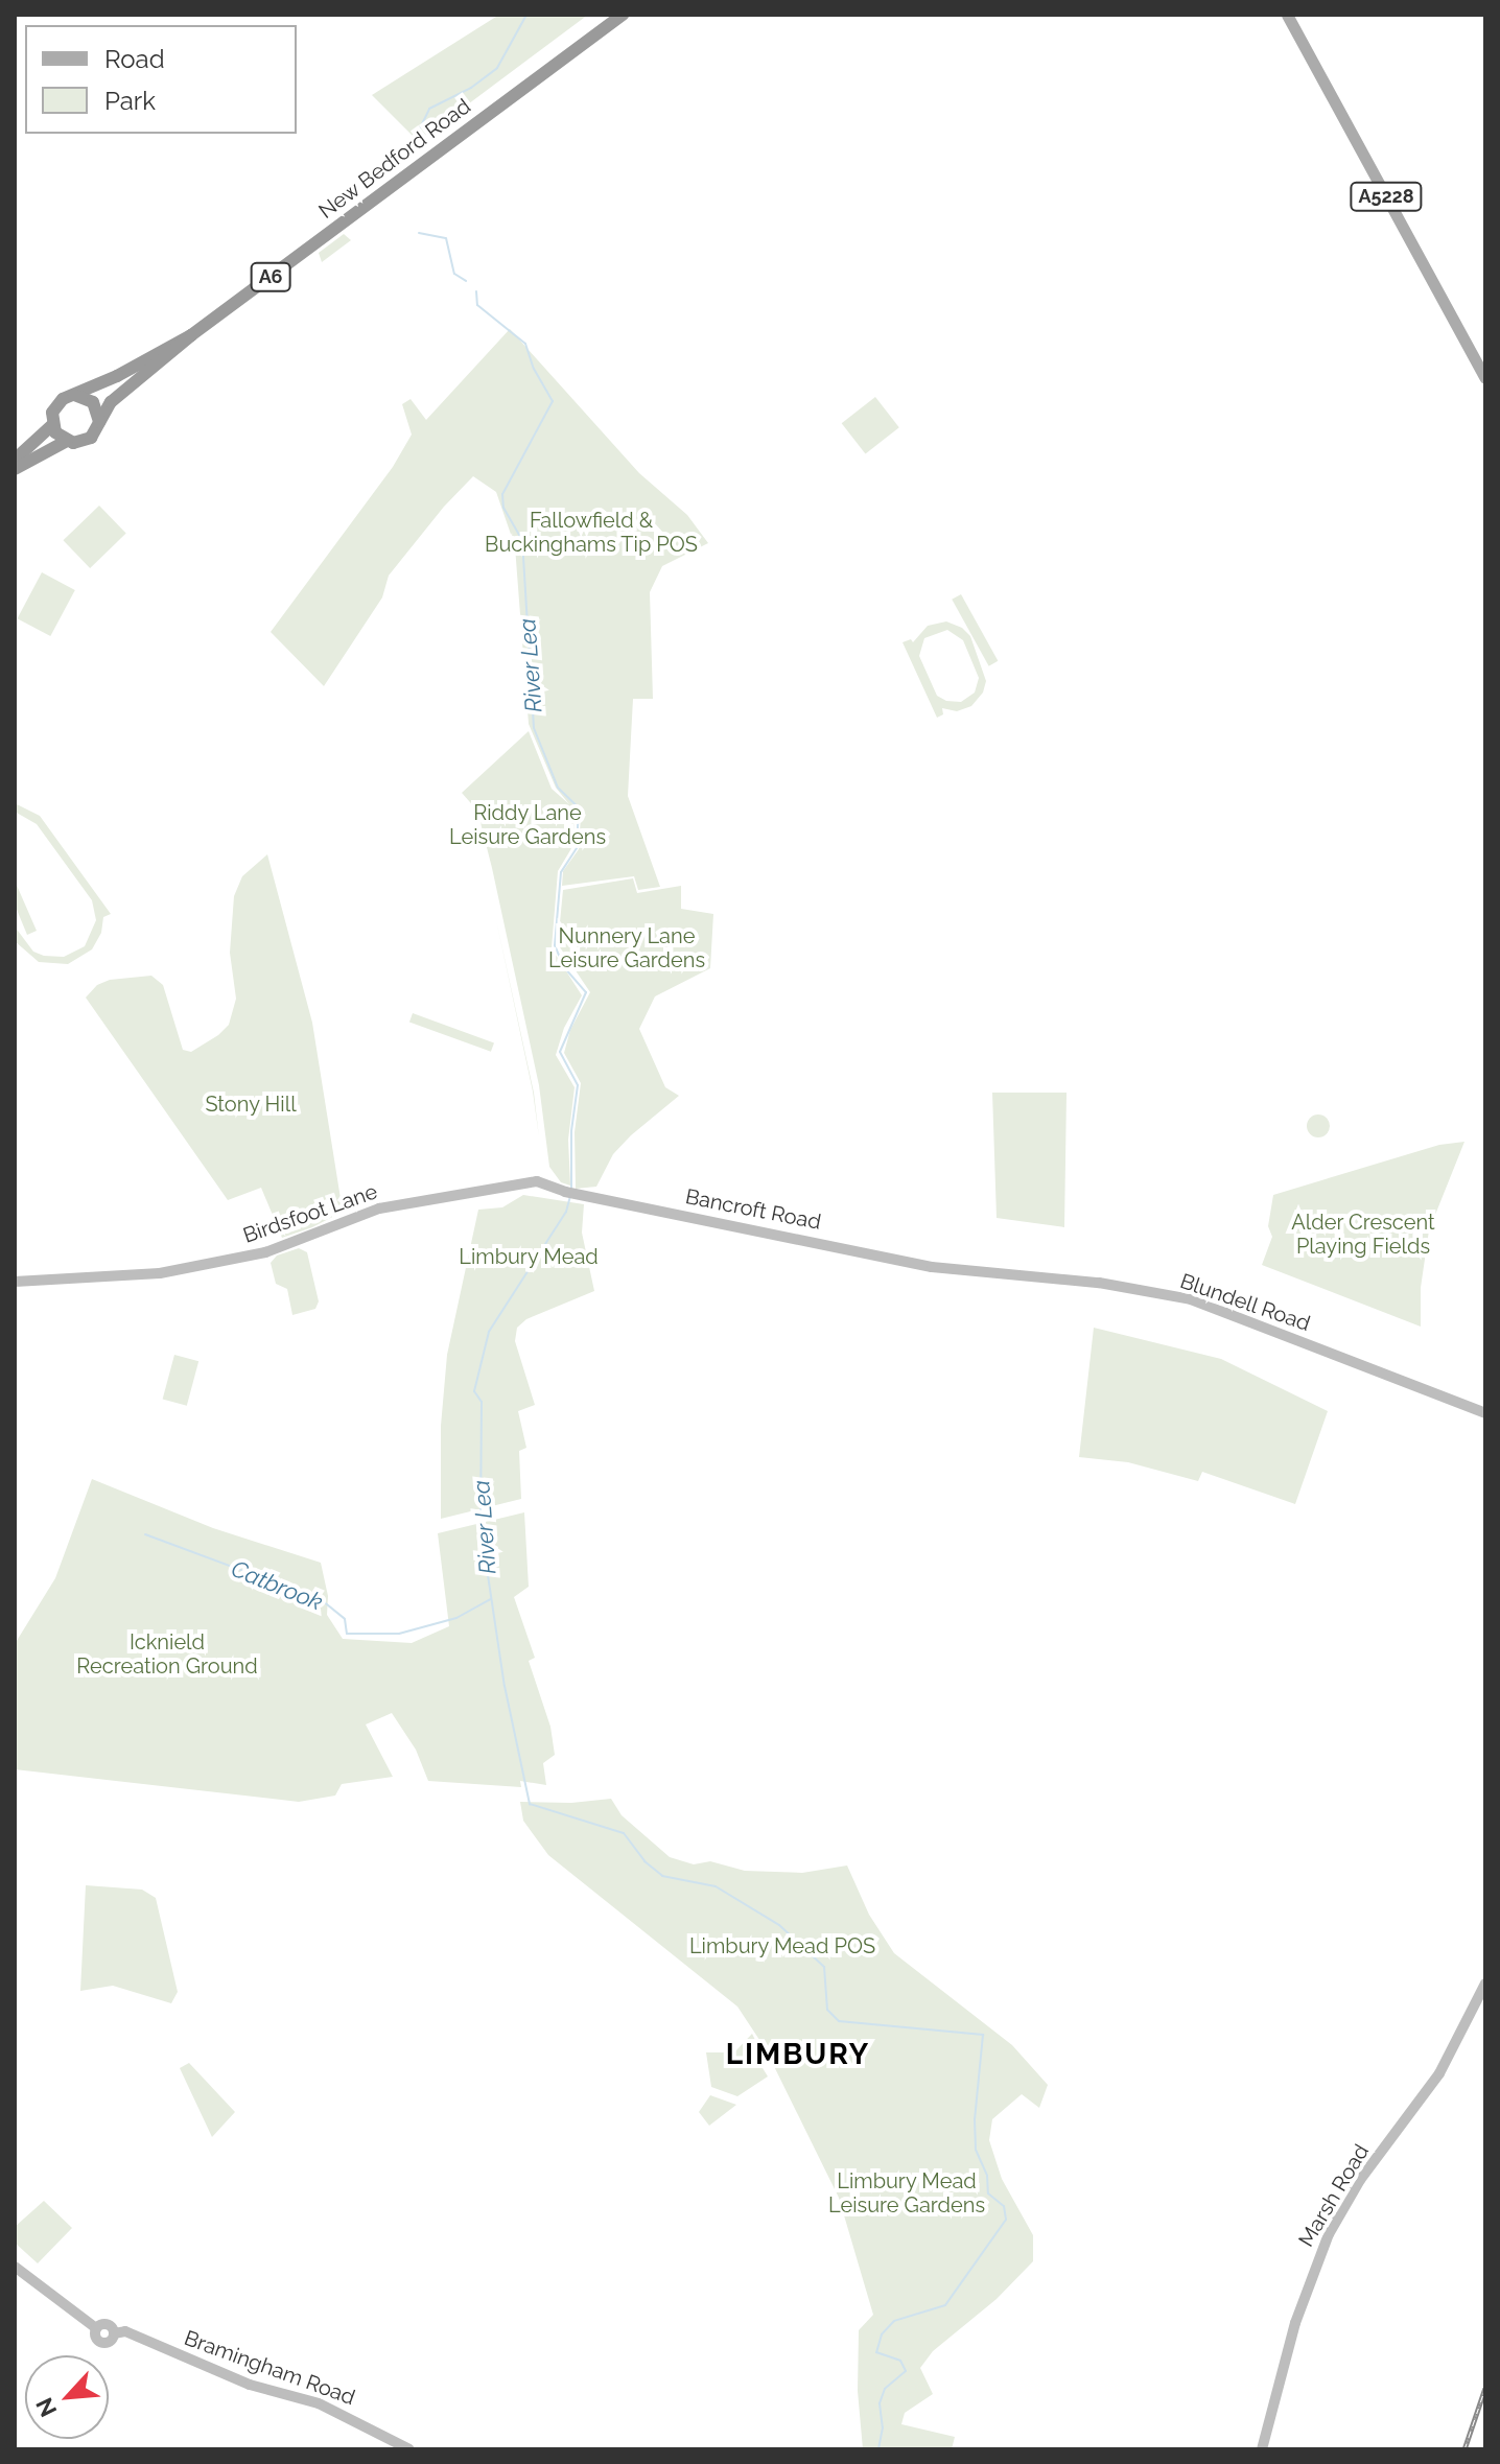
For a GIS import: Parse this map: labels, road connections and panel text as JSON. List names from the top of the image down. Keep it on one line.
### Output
{"streets":{"highway":["New Bedford Road","A6"],"main road":["A5228"],"street":["Bancroft Road","Birdsfoot Lane","Blundell Road","Marsh Road","Bramingham Road"]},"crossings":[["New Bedford Road","A6"],["Bancroft Road","Birdsfoot Lane"],["Bancroft Road","Blundell Road"]],"districts":["LIMBURY"],"water":["River Lea","Catbrook"],"parks":["Fallowfield & Buckinghams Tip POS","Riddy Lane Leisure Gardens","Nunnery Lane Leisure Gardens","Stony Hill","Alder Crescent Playing Fields","Limbury Mead","Icknield Recreation Ground","Limbury Mead POS","Limbury Mead Leisure Gardens"],"legend":["Road","Park"],"north":"bottom left"}
